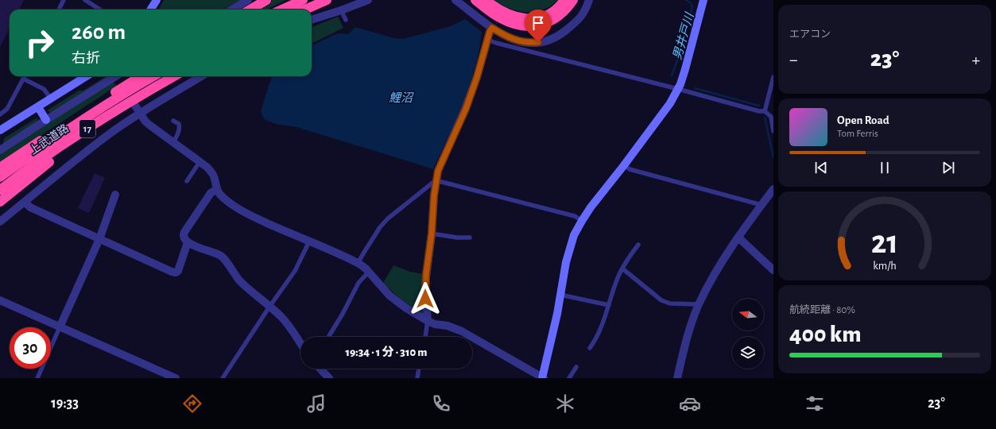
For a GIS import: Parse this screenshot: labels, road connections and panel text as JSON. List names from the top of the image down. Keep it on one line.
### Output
{"streets":{"highway":["17","上武道路"]},"water":["男井戸川","鯉沼"],"north":"left","page":{"tile":["エアコン",["航続距離 · 80%","400 km"]],"turn":["260 m","右折"],"heat":["−","23°","+"],"song":["Open Road","Tom Ferris"],"limit":"30","trip":"19:34 · 1 分 · 310 m","tabs":["19:33","23°"],"gauge":["21","km/h"]}}
